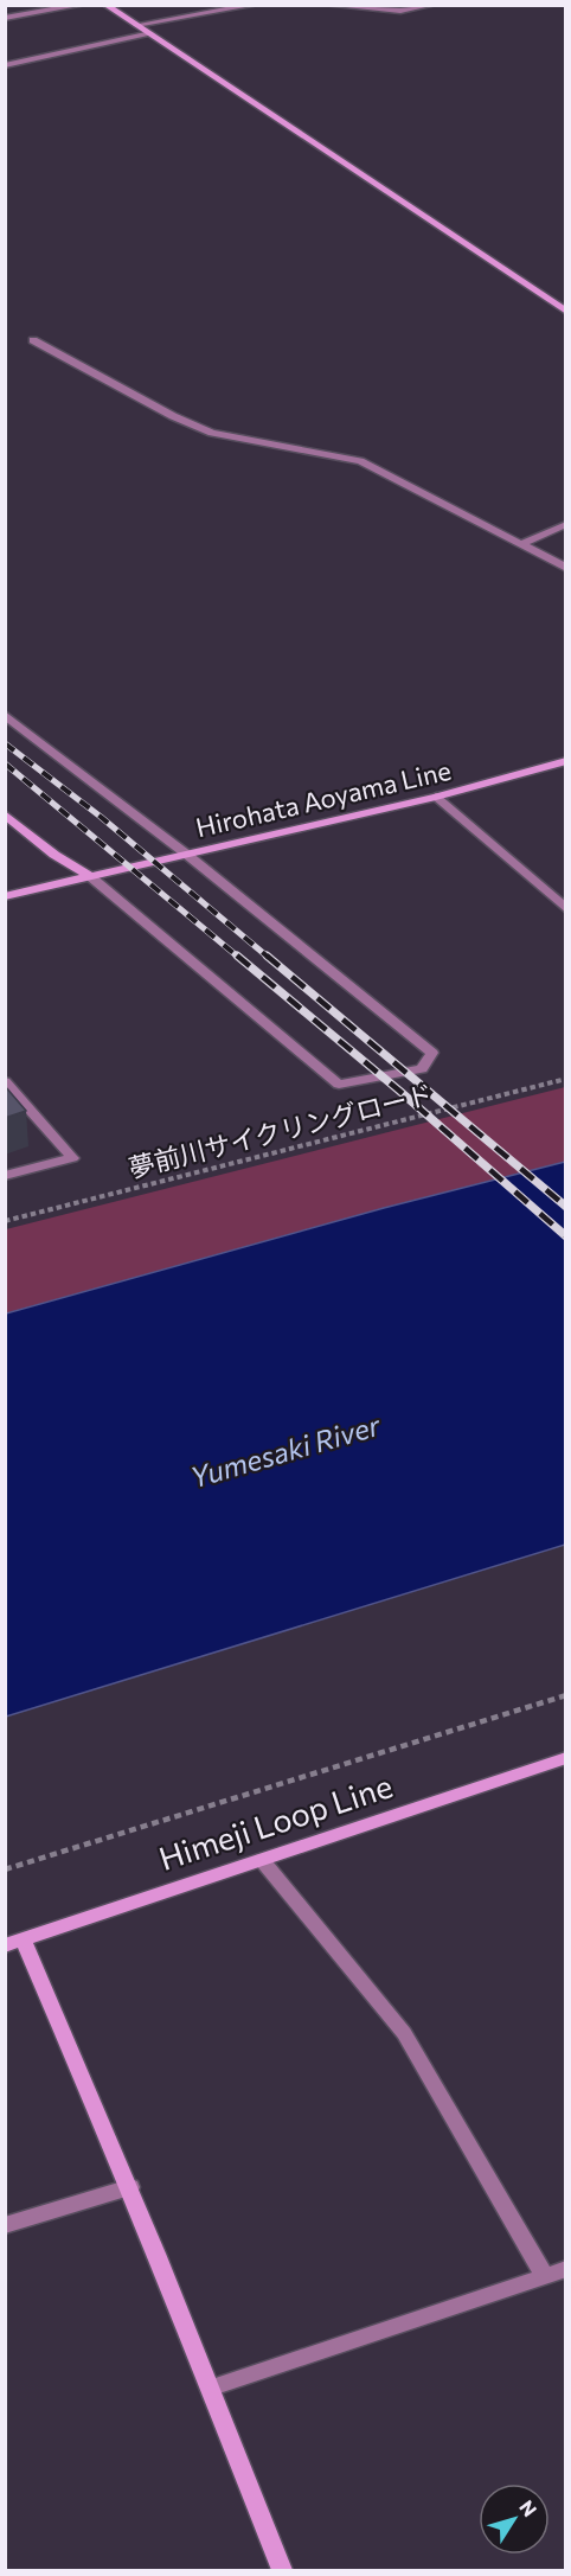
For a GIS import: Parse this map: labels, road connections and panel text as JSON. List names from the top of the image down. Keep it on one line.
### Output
{"streets":{"street":["Hirohata Aoyama Line","Himeji Loop Line"],"path":["夢前川サイクリングロード"]},"water":["Yumesaki River"],"north":"top right"}
